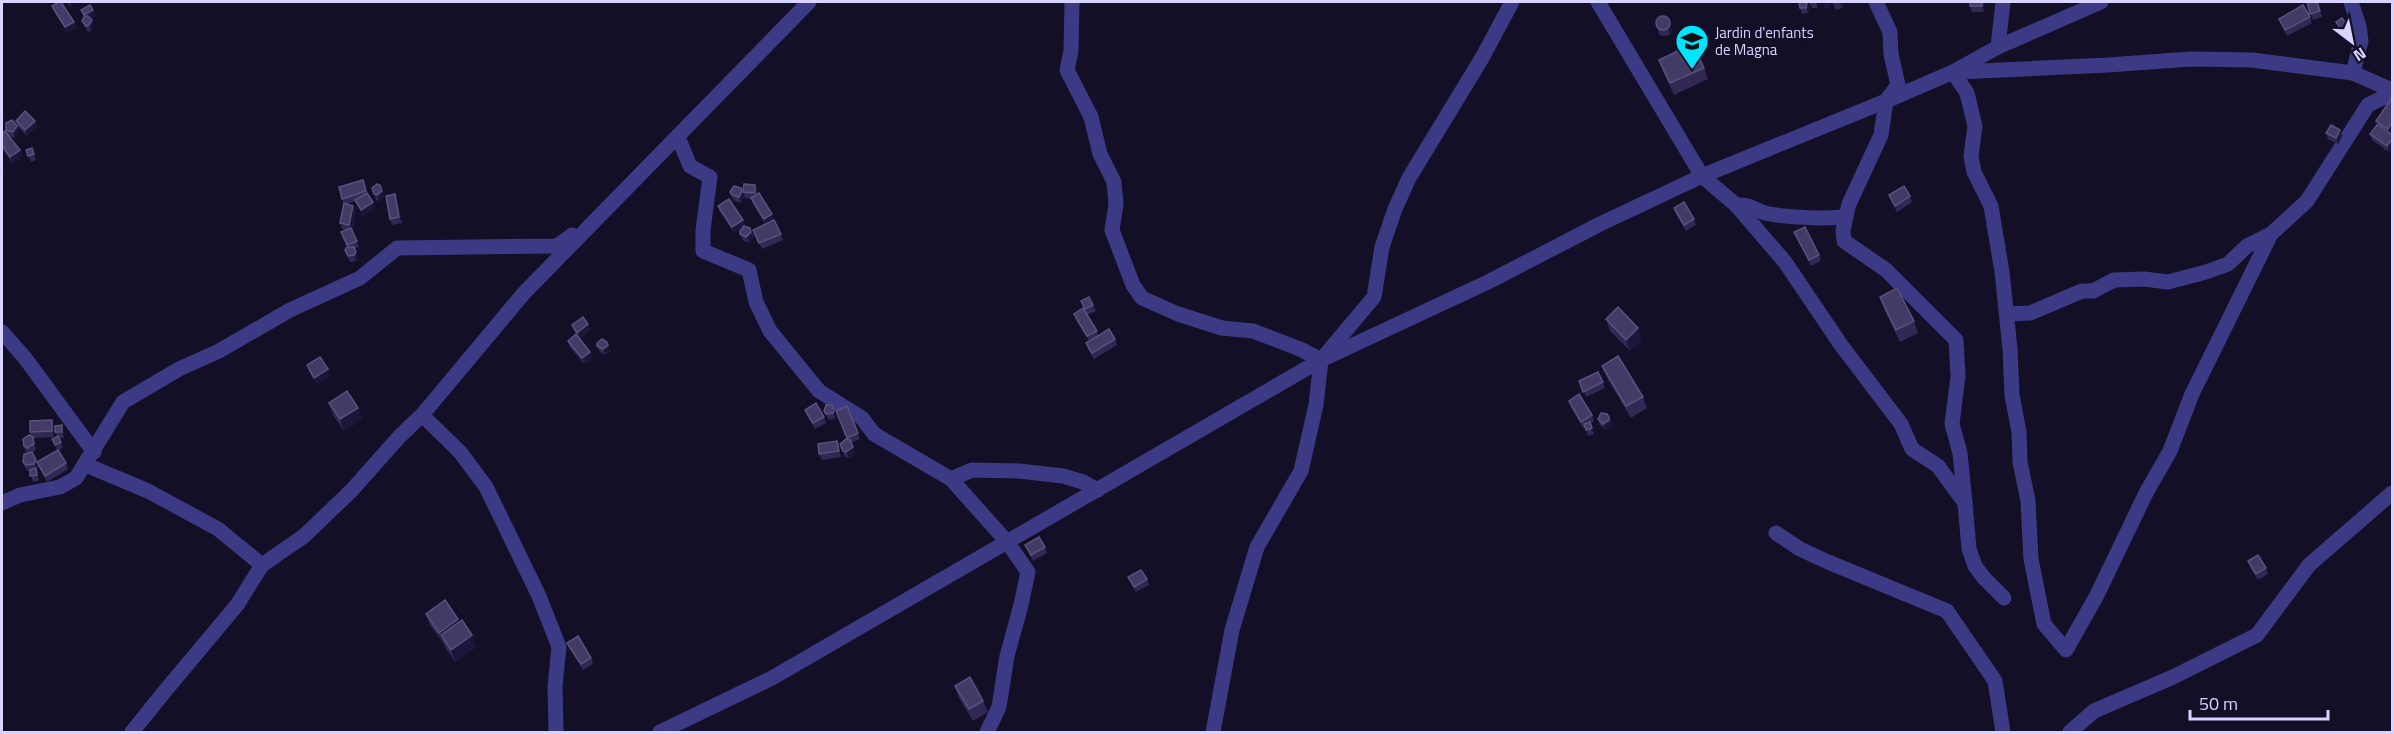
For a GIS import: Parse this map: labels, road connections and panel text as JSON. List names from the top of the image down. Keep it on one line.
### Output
{"places":{"school or university":["Jardin d'enfants de Magna"]},"scale_bar":"50 m","north":"bottom right"}
